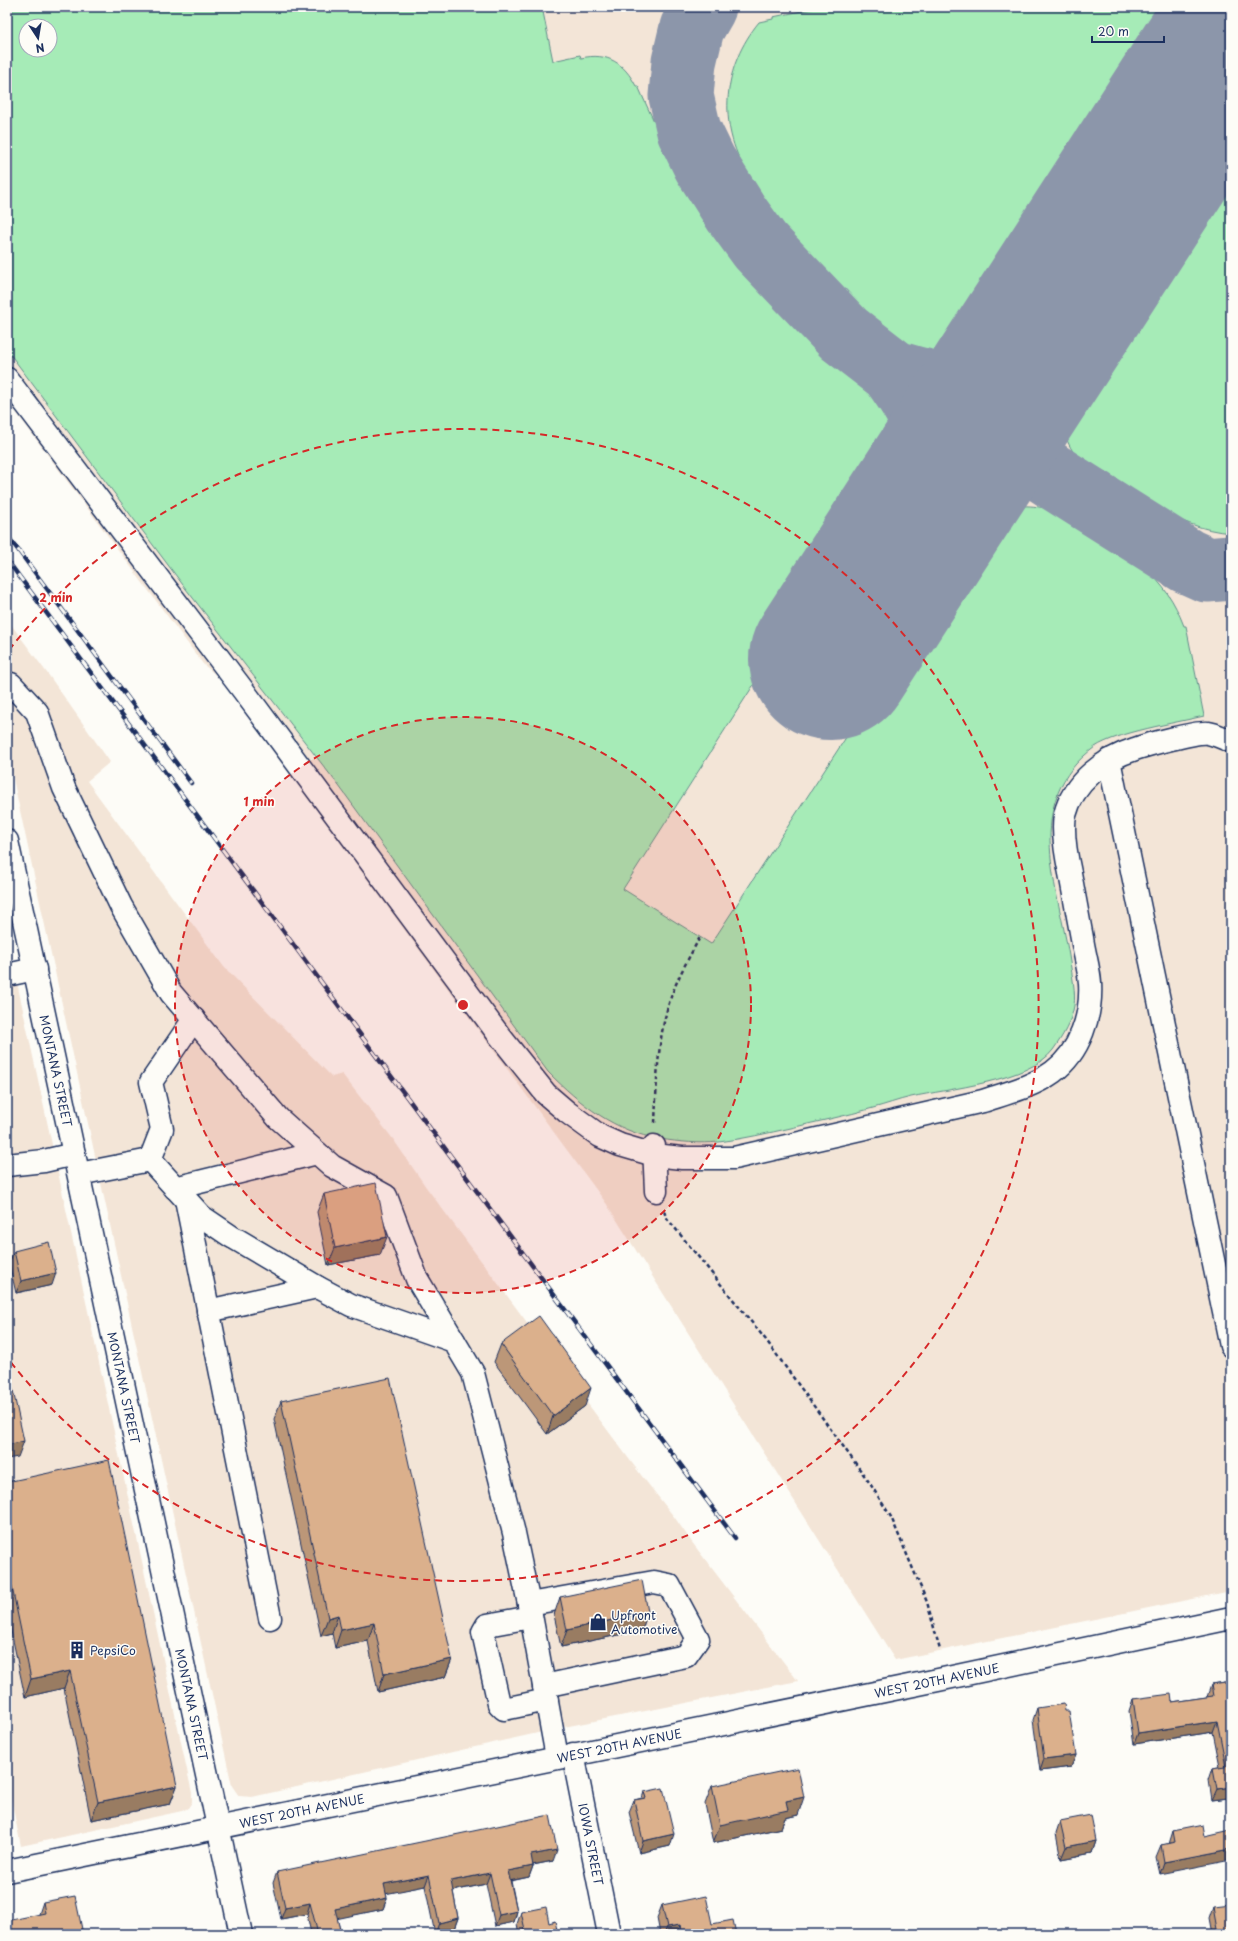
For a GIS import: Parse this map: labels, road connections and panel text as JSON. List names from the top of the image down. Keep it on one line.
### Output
{"streets":{"street":["MONTANA STREET","WEST 20TH AVENUE","IOWA STREET"]},"crossings":[["MONTANA STREET","WEST 20TH AVENUE"],["WEST 20TH AVENUE","IOWA STREET"]],"places":{"shop":["Upfront Automotive"],"building":["PepsiCo"]},"scale_bar":"20 m","north":"bottom","rings":["2 min","1 min"]}
